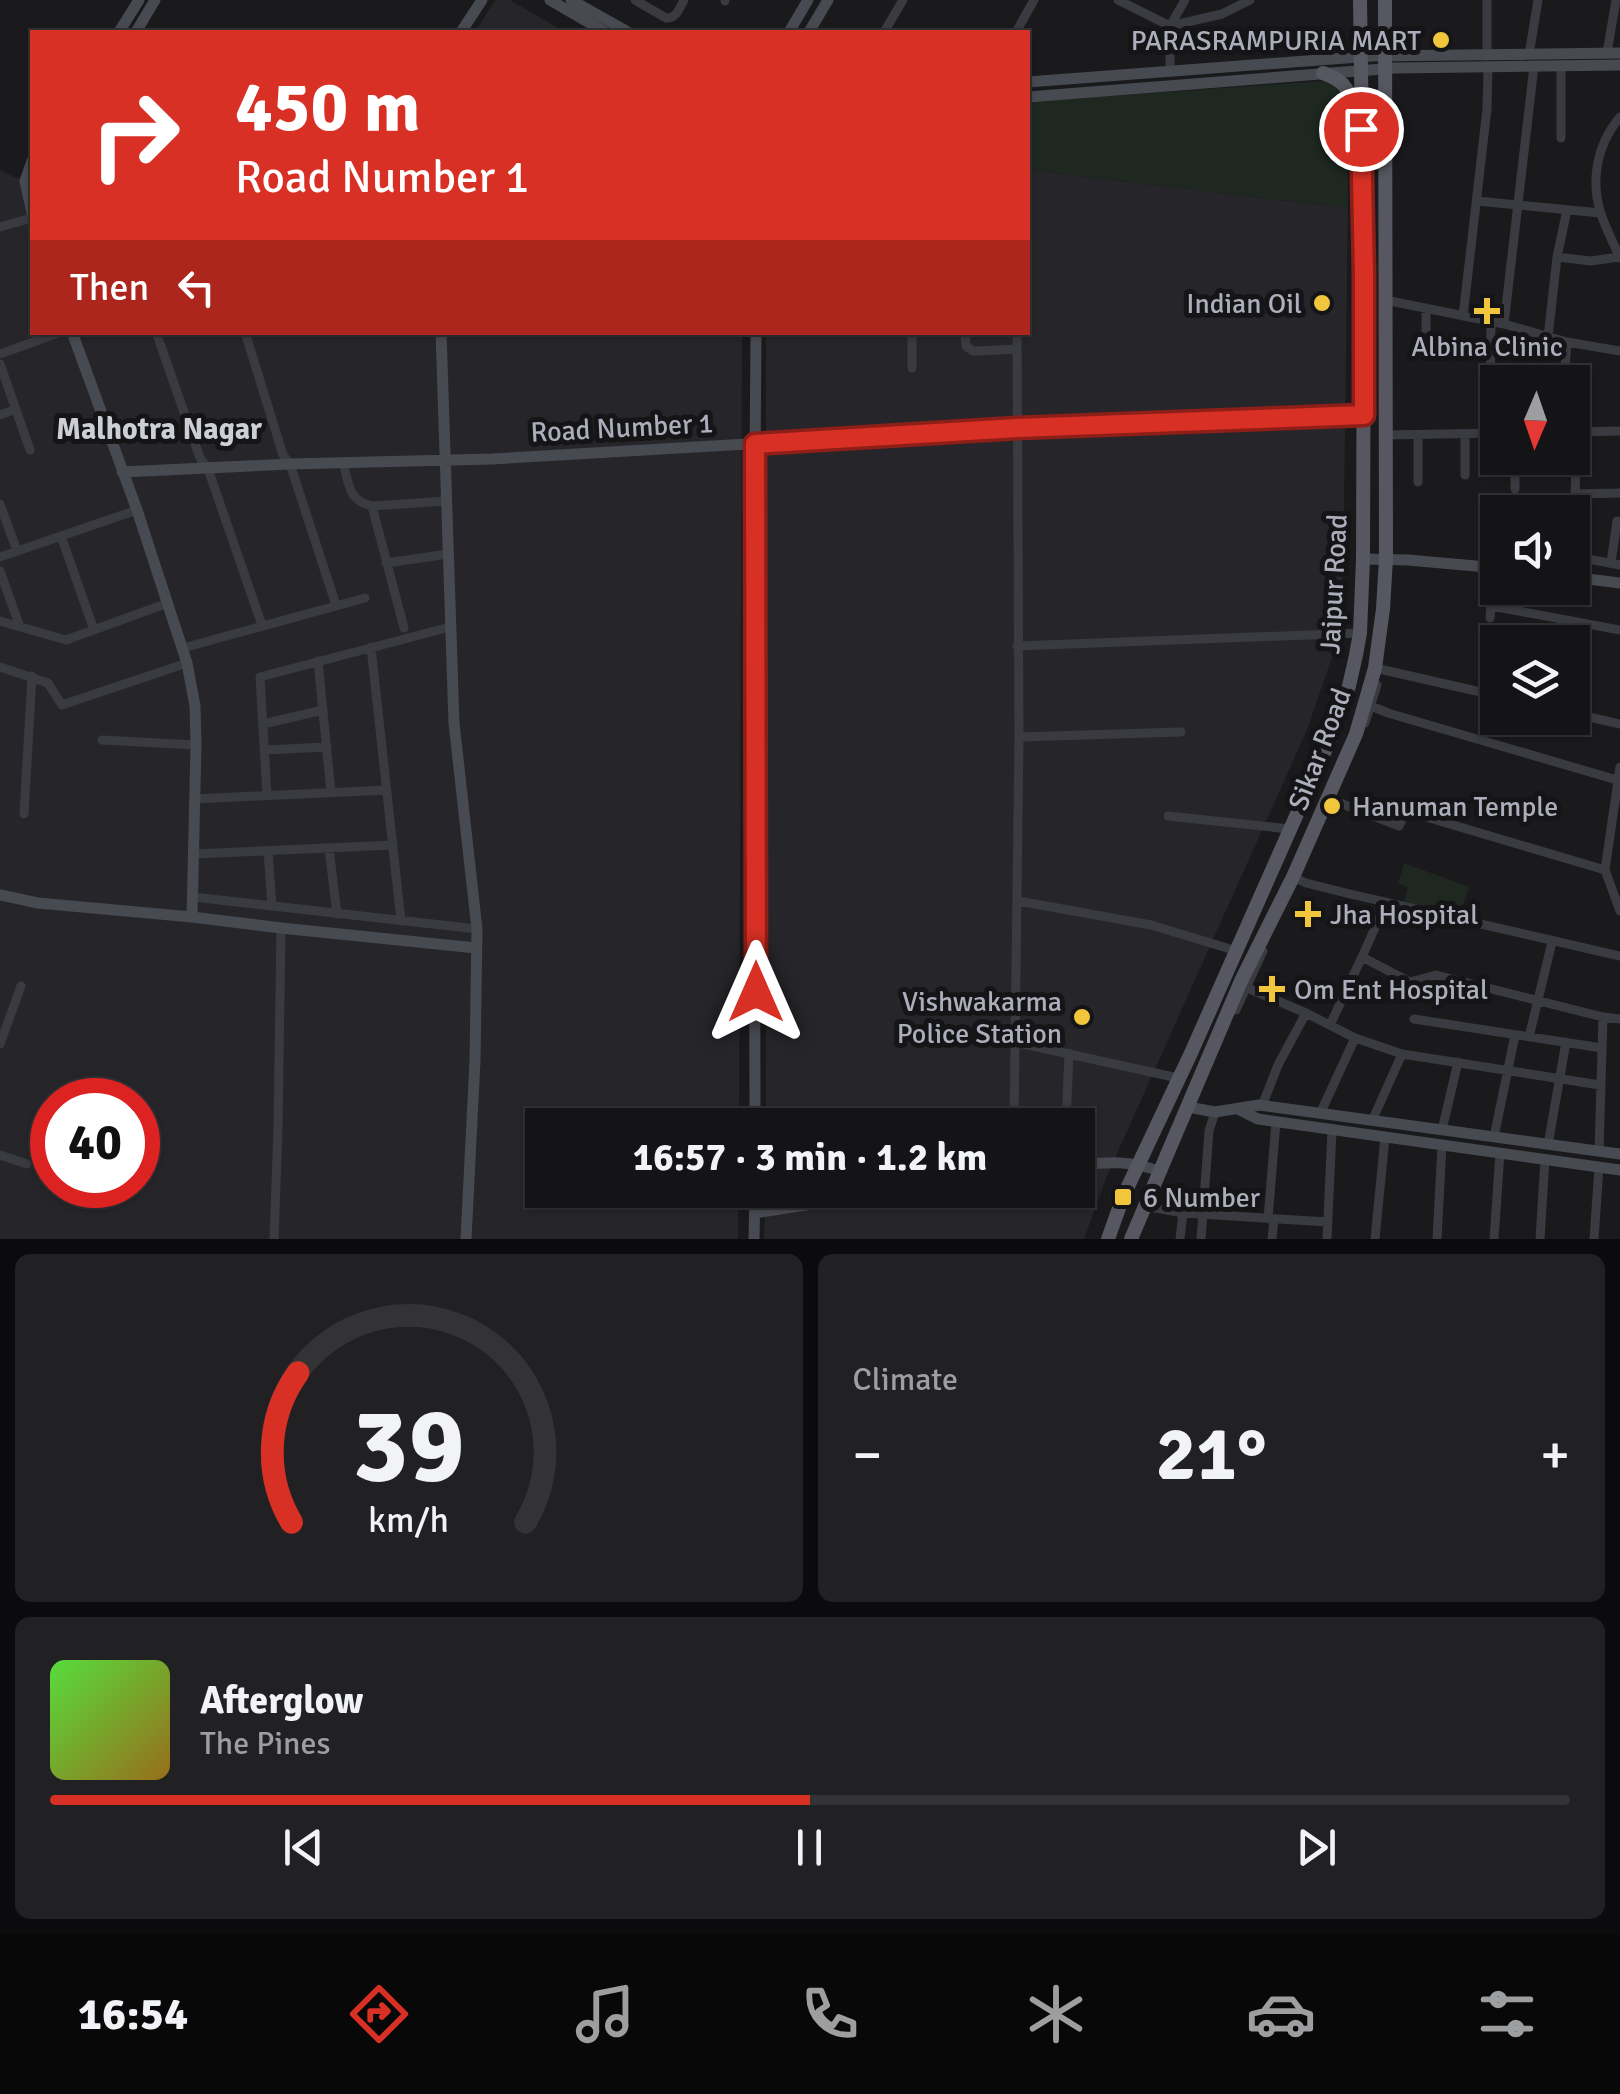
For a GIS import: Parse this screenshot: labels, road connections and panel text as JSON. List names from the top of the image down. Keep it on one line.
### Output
{"streets":{"main road":["Jaipur Road","Sikar Road"],"street":["Road Number 1"]},"crossings":[["Road Number 1","Jaipur Road"]],"districts":["Malhotra Nagar"],"places":{"other":["PARASRAMPURIA MART","Indian Oil","Hanuman Temple","Vishwakarma Police Station"],"health":["Albina Clinic","Jha Hospital","Om Ent Hospital"],"transit":["6 Number"]},"north":"bottom","page":{"turn":["450 m","Road Number 1"],"then":"Then","limit":"40","trip":"16:57 · 3 min · 1.2 km","tile":"Climate","heat":["−","21°","+"],"song":["Afterglow","The Pines"],"tabs":"16:54","gauge":["39","km/h"]}}
